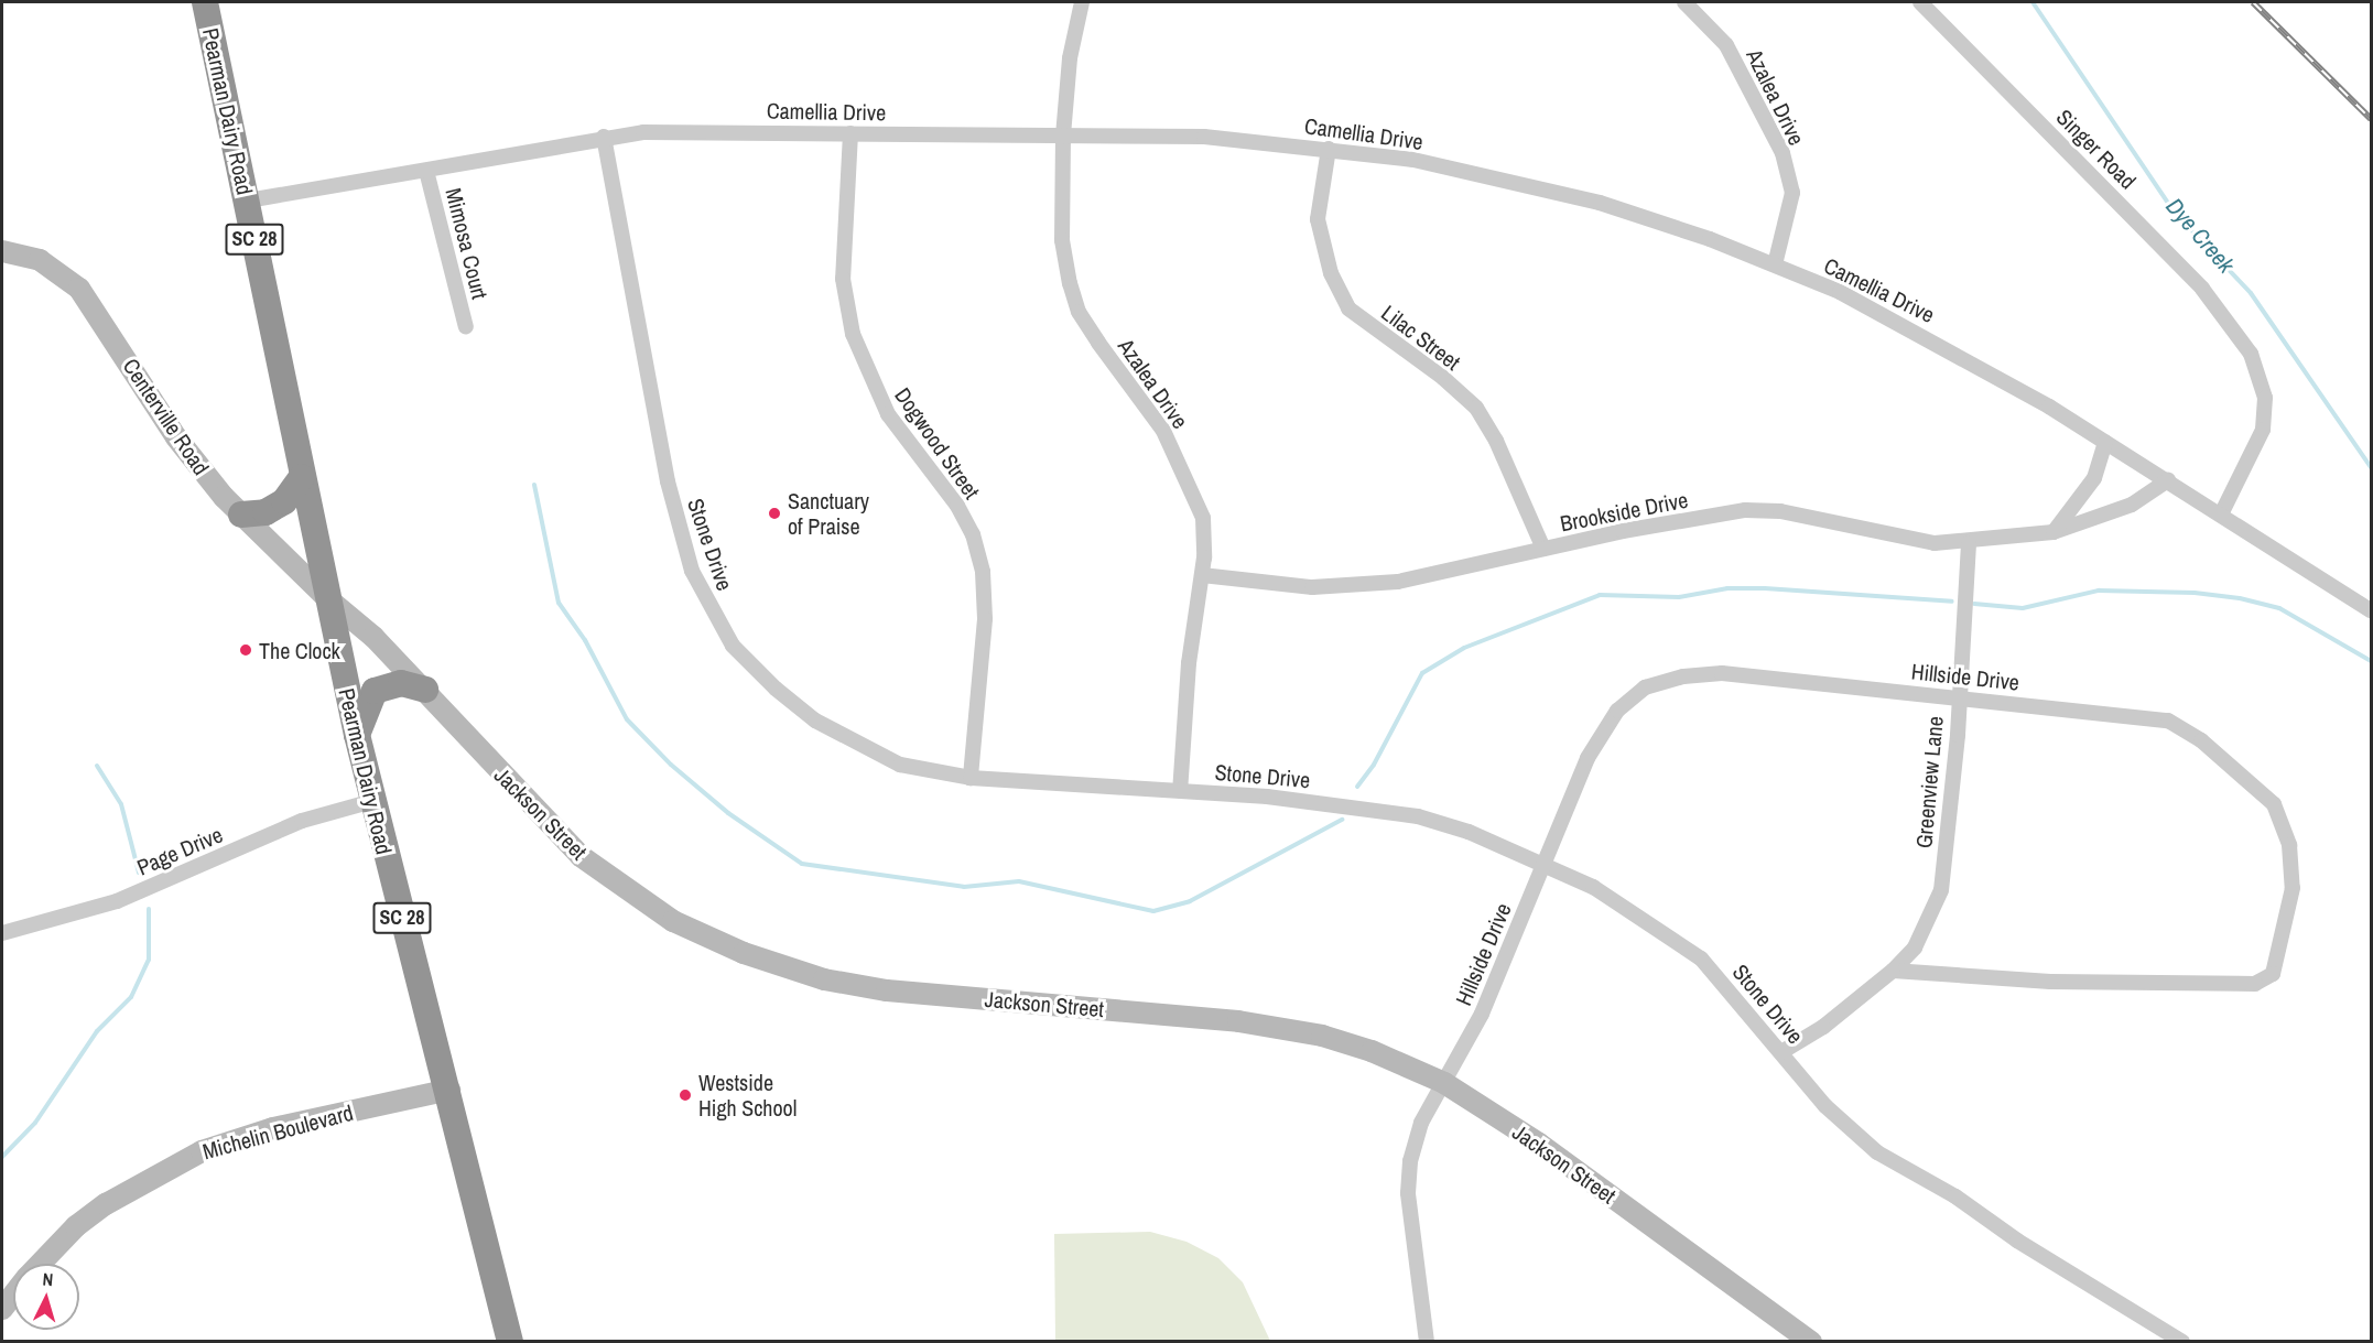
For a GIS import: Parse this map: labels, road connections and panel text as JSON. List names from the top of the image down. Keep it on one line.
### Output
{"streets":{"highway":["Pearman Dairy Road","SC 28"],"street":["Azalea Drive","Camellia Drive","Singer Road","Mimosa Court","Lilac Street","Centerville Road","Dogwood Street","Brookside Drive","Stone Drive","Hillside Drive","Greenview Lane","Jackson Street","Page Drive","Michelin Boulevard"]},"crossings":[["Azalea Drive","Camellia Drive"],["Azalea Drive","Brookside Drive"],["Azalea Drive","Stone Drive"],["Pearman Dairy Road","Camellia Drive"],["Pearman Dairy Road","Centerville Road"],["Pearman Dairy Road","Jackson Street"],["Pearman Dairy Road","Page Drive"],["Pearman Dairy Road","Michelin Boulevard"],["Camellia Drive","Singer Road"],["Camellia Drive","Mimosa Court"],["Camellia Drive","Lilac Street"],["Camellia Drive","Dogwood Street"],["Camellia Drive","Brookside Drive"],["Camellia Drive","Stone Drive"],["Lilac Street","Brookside Drive"],["Centerville Road","Jackson Street"],["Dogwood Street","Stone Drive"],["Brookside Drive","Greenview Lane"],["Stone Drive","Hillside Drive"],["Hillside Drive","Greenview Lane"],["Hillside Drive","Jackson Street"]],"water":["Dye Creek"],"places":["Sanctuary of Praise","The Clock","Westside High School"],"north":"top"}
